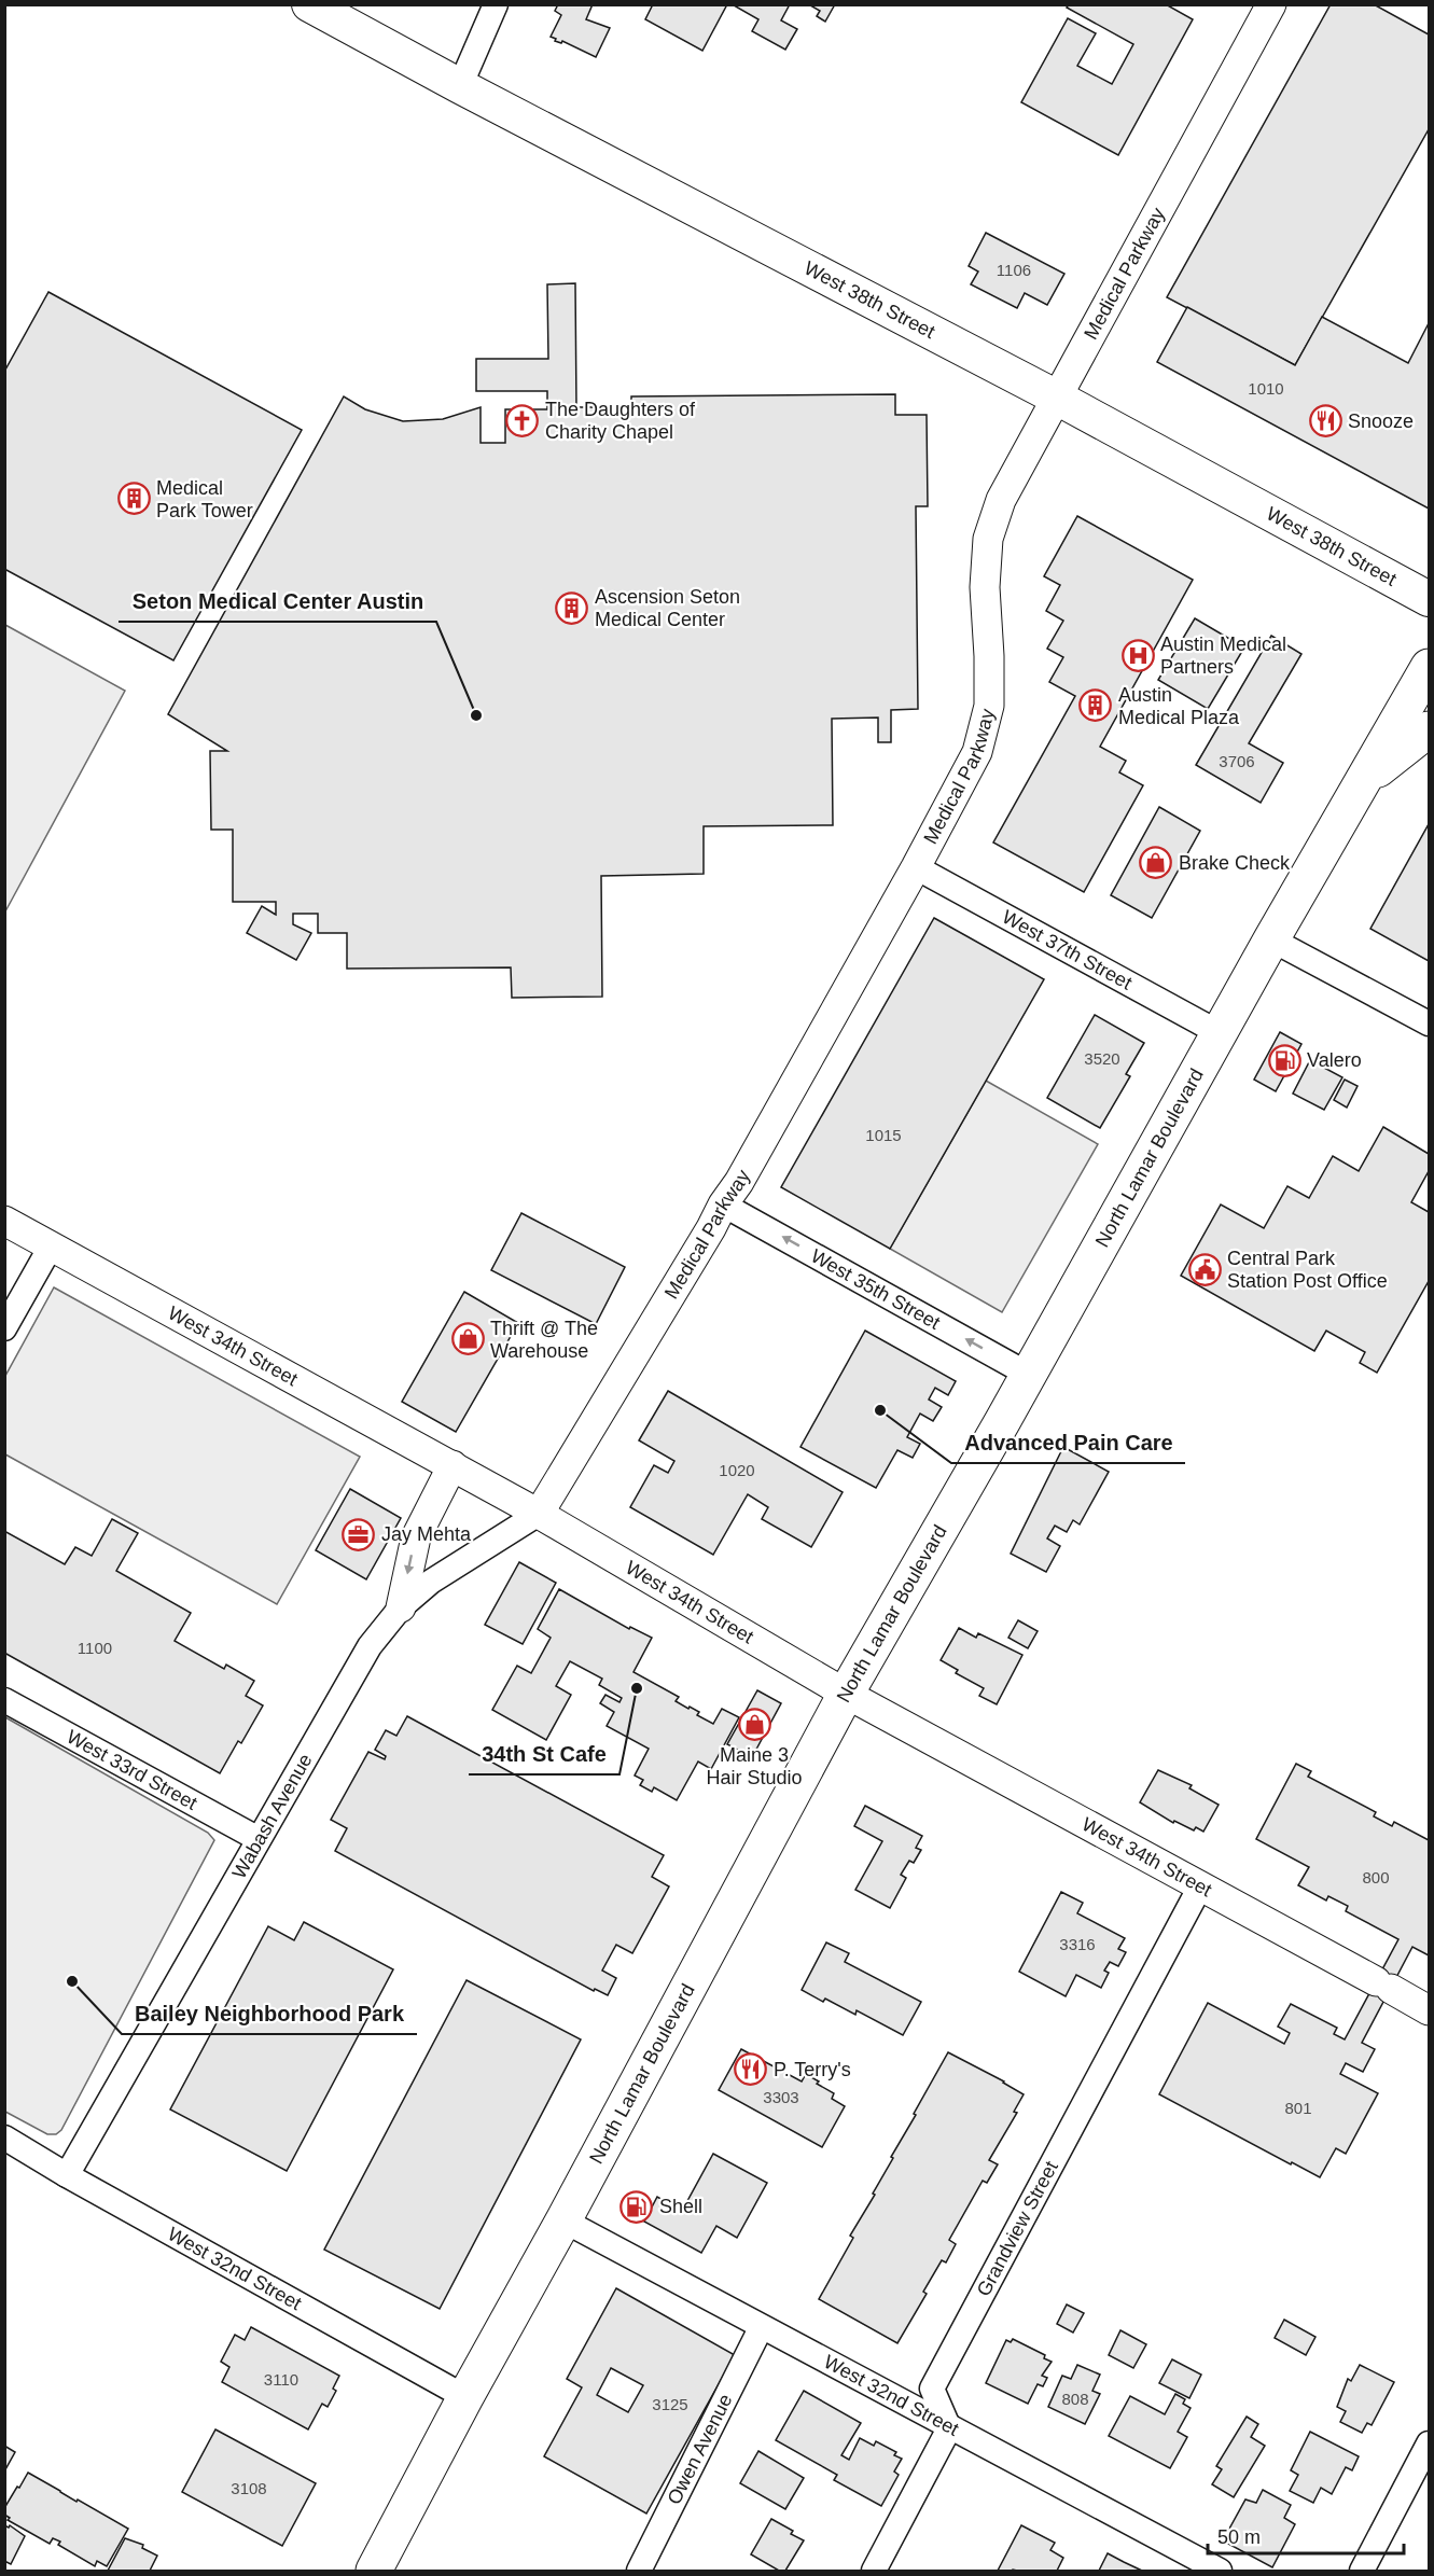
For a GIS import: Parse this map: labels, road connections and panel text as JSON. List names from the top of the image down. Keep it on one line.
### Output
{"streets":{"main road":["West 38th Street","North Lamar Boulevard"],"street":["Medical Parkway","West 37th Street","West 35th Street","West 34th Street","West 33rd Street","Wabash Avenue","Grandview Street","West 32nd Street","Owen Avenue"]},"crossings":[["Medical Parkway","West 38th Street"],["Medical Parkway","West 37th Street"],["Medical Parkway","West 35th Street"],["Medical Parkway","West 34th Street"],["Medical Parkway","Wabash Avenue"],["West 37th Street","North Lamar Boulevard"],["North Lamar Boulevard","West 35th Street"],["North Lamar Boulevard","West 34th Street"],["North Lamar Boulevard","West 32nd Street"],["West 34th Street","Wabash Avenue"],["West 34th Street","Grandview Street"],["West 33rd Street","Wabash Avenue"],["Wabash Avenue","West 32nd Street"],["Grandview Street","West 32nd Street"],["West 32nd Street","Owen Avenue"]],"one_way":["West 35th Street"],"places":{"church":["The Daughters of Charity Chapel"],"restaurant":["Snooze","P. Terry's"],"building":["Medical Park Tower","Ascension Seton Medical Center","Austin Medical Plaza"],"hospital":["Austin Medical Partners"],"other":["Seton Medical Center Austin","Advanced Pain Care","34th St Cafe","Bailey Neighborhood Park"],"shop":["Brake Check","Thrift @ The Warehouse","Maine 3 Hair Studio"],"fuel station":["Valero","Shell"],"public building":["Central Park Station Post Office"],"office":["Jay Mehta"]},"house_numbers":["1106","1010","3706","3520","1015","1020","1100","800","3316","3303","801","3110","808","3125","3108"],"scale_bar":"50 m"}
